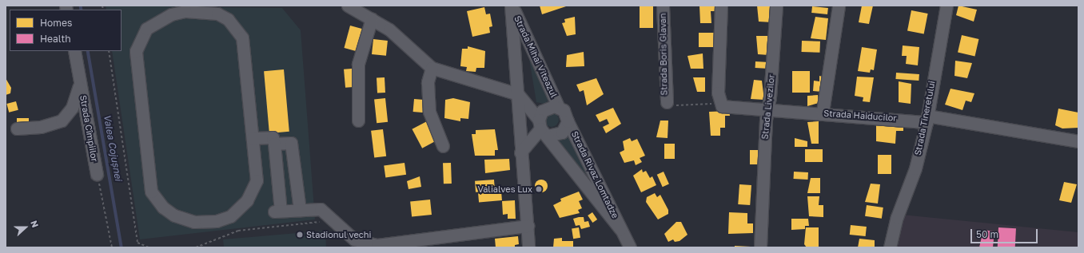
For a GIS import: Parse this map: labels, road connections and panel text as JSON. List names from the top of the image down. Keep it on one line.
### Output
{"streets":{"street":["Strada Boris Glavan","Strada Mihai Viteazul","Strada Livezilor","Strada Haiducilor","Strada Tineretului","Strada Cîmpiilor","Strada Rivaz Lomtadze"]},"crossings":[["Strada Mihai Viteazul","Strada Rivaz Lomtadze"],["Strada Livezilor","Strada Haiducilor"],["Strada Haiducilor","Strada Tineretului"]],"water":["Valea Cojușnei"],"places":["Valialves Lux","Stadionul vechi"],"legend":["Homes","Health"],"scale_bar":"50 m","north":"right"}
